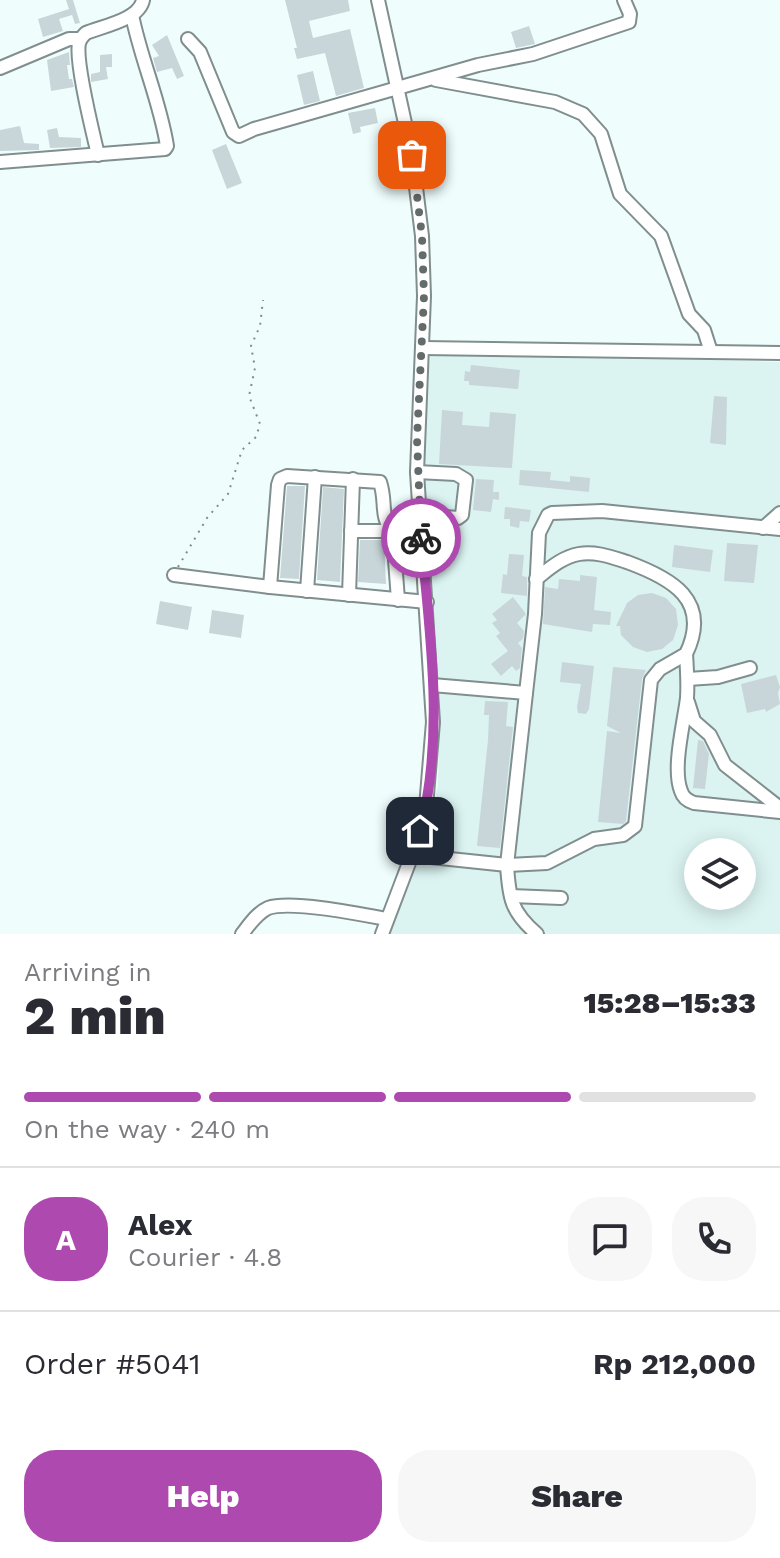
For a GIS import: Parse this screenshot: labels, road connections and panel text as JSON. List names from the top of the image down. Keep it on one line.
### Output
{"page":{"heading":["2 min","Arriving in","15:28–15:33"],"panel":["Alex","Courier · 4.8","Order #5041","Rp 212,000"],"bar":"On the way · 240 m","round":"A","buttons":["Help","Share"]}}
